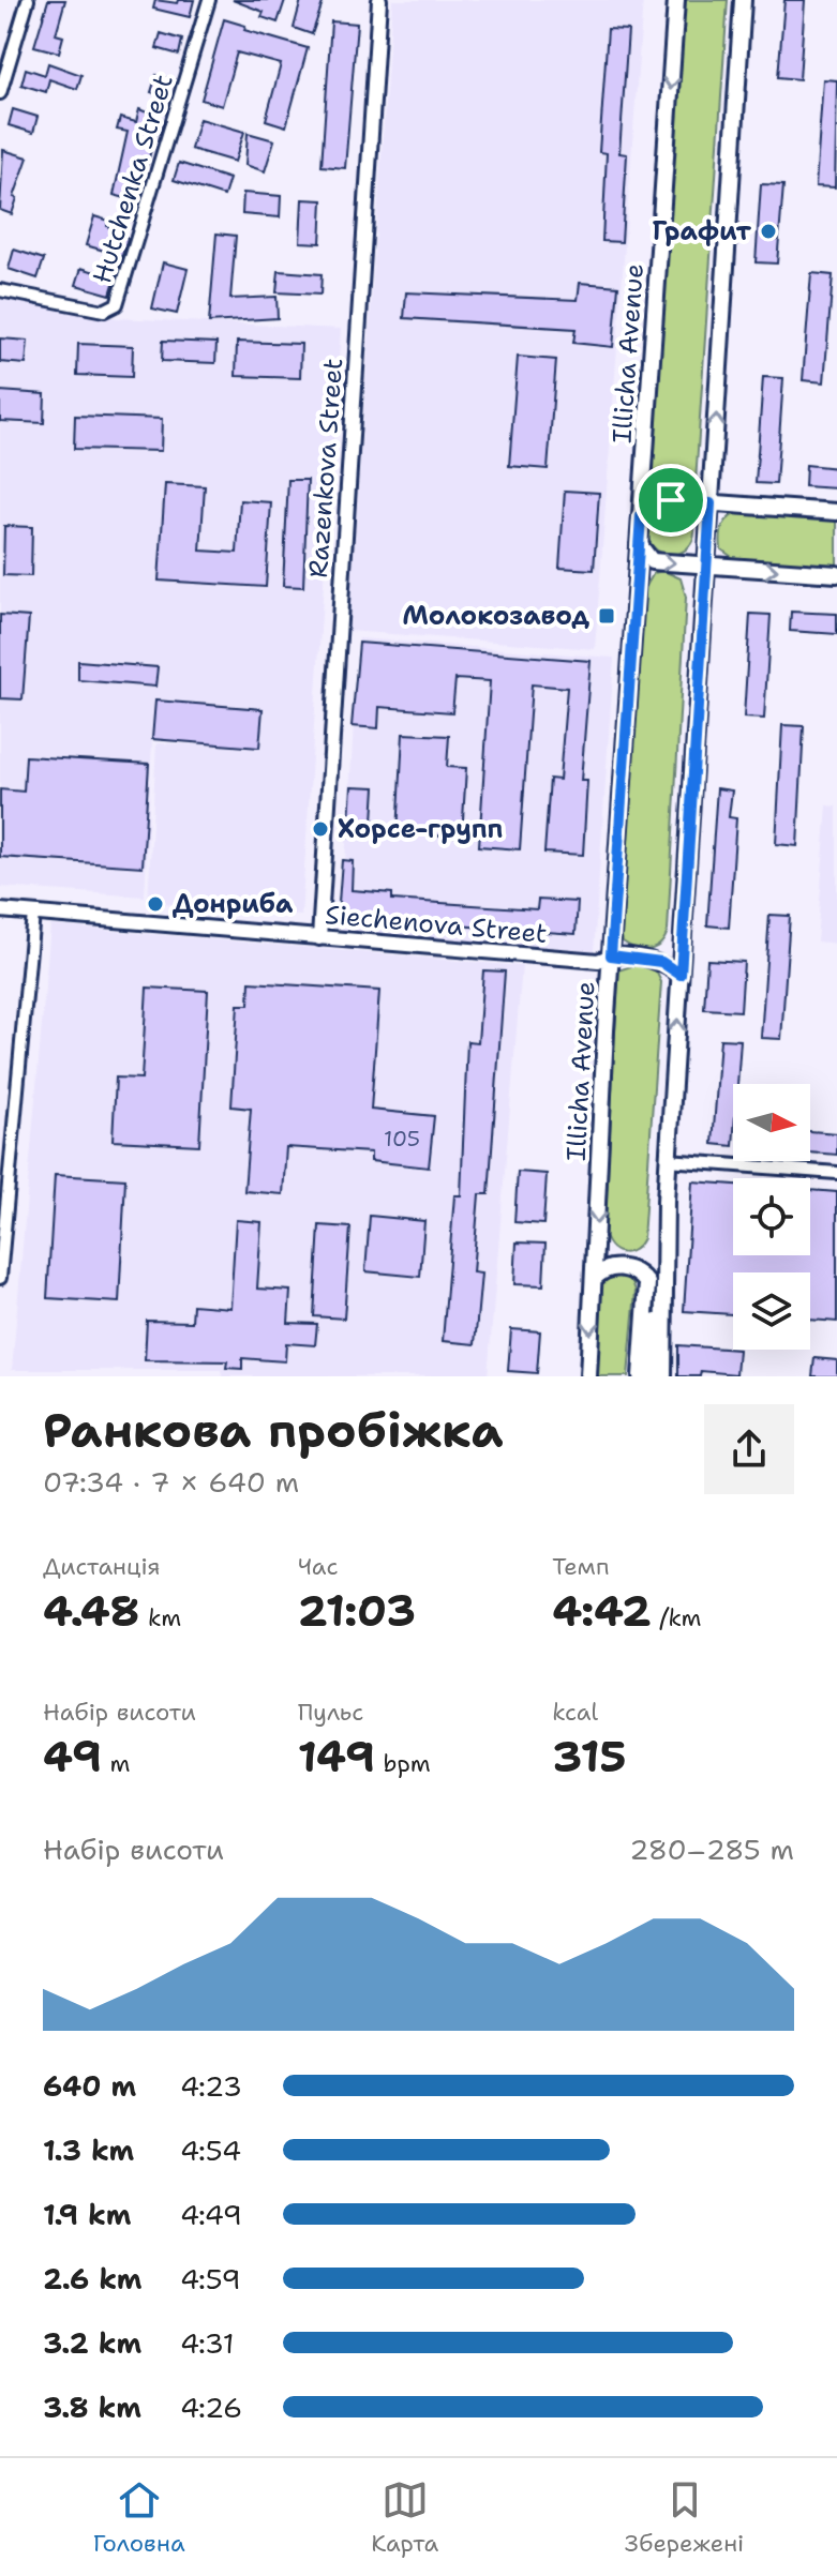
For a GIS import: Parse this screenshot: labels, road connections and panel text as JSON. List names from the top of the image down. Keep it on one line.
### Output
{"streets":{"main road":["Illicha Avenue"],"street":["Hutchenka Street","Razenkova Street","Siechenova Street"]},"crossings":[["Illicha Avenue","Siechenova Street"],["Razenkova Street","Siechenova Street"]],"places":{"other":["Графит","Хорсе-групп","Донриба"],"transit":["Молокозавод"]},"house_numbers":["105"],"north":"right","page":{"heading":["Ранкова пробіжка","07:34 · 7 × 640 m"],"stats":[["Дистанція","4.48 km"],["Час","21:03"],["Темп","4:42 /km"],["Набір висоти","49 m"],["Пульс","149 bpm"],["kcal","315"]],"chart":["Набір висоти","280–285 m"],"list":[{"name":"640 m","note":"4:23"},{"name":"1.3 km","note":"4:54"},{"name":"1.9 km","note":"4:49"},{"name":"2.6 km","note":"4:59"},{"name":"3.2 km","note":"4:31"},{"name":"3.8 km","note":"4:26"}],"tabs":["Головна","Карта","Збережені"]}}
